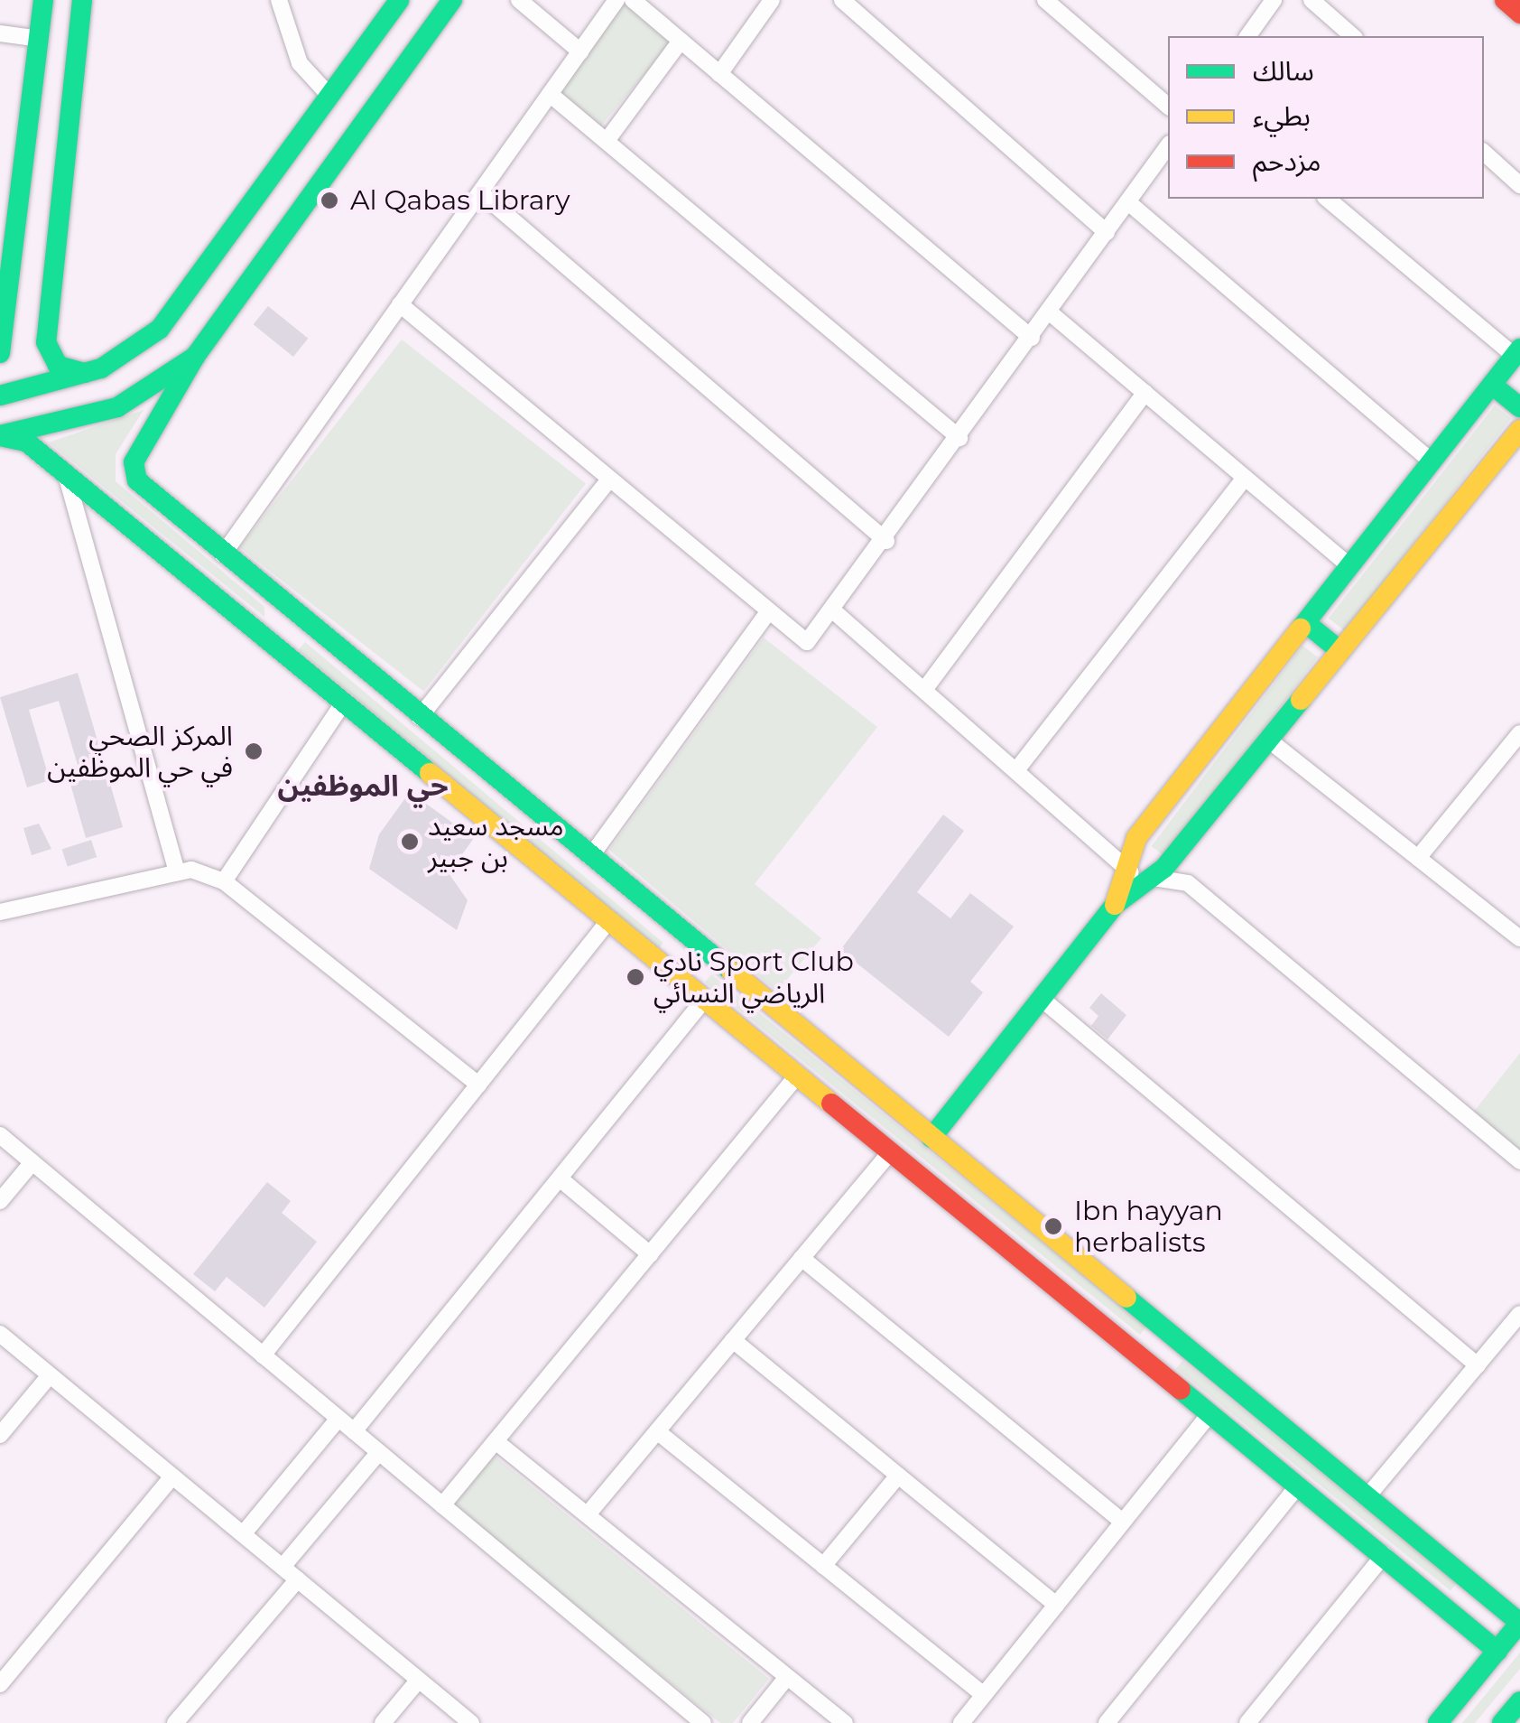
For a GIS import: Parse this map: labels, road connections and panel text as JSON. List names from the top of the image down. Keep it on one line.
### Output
{"districts":["حي الموظفين"],"places":["Al Qabas Library","المركز الصحي في حي الموظفين","مسجد سعيد بن جبير","نادي Sport Club الرياضي النسائي","Ibn hayyan herbalists"],"legend":["سالك","بطيء","مزدحم"]}
